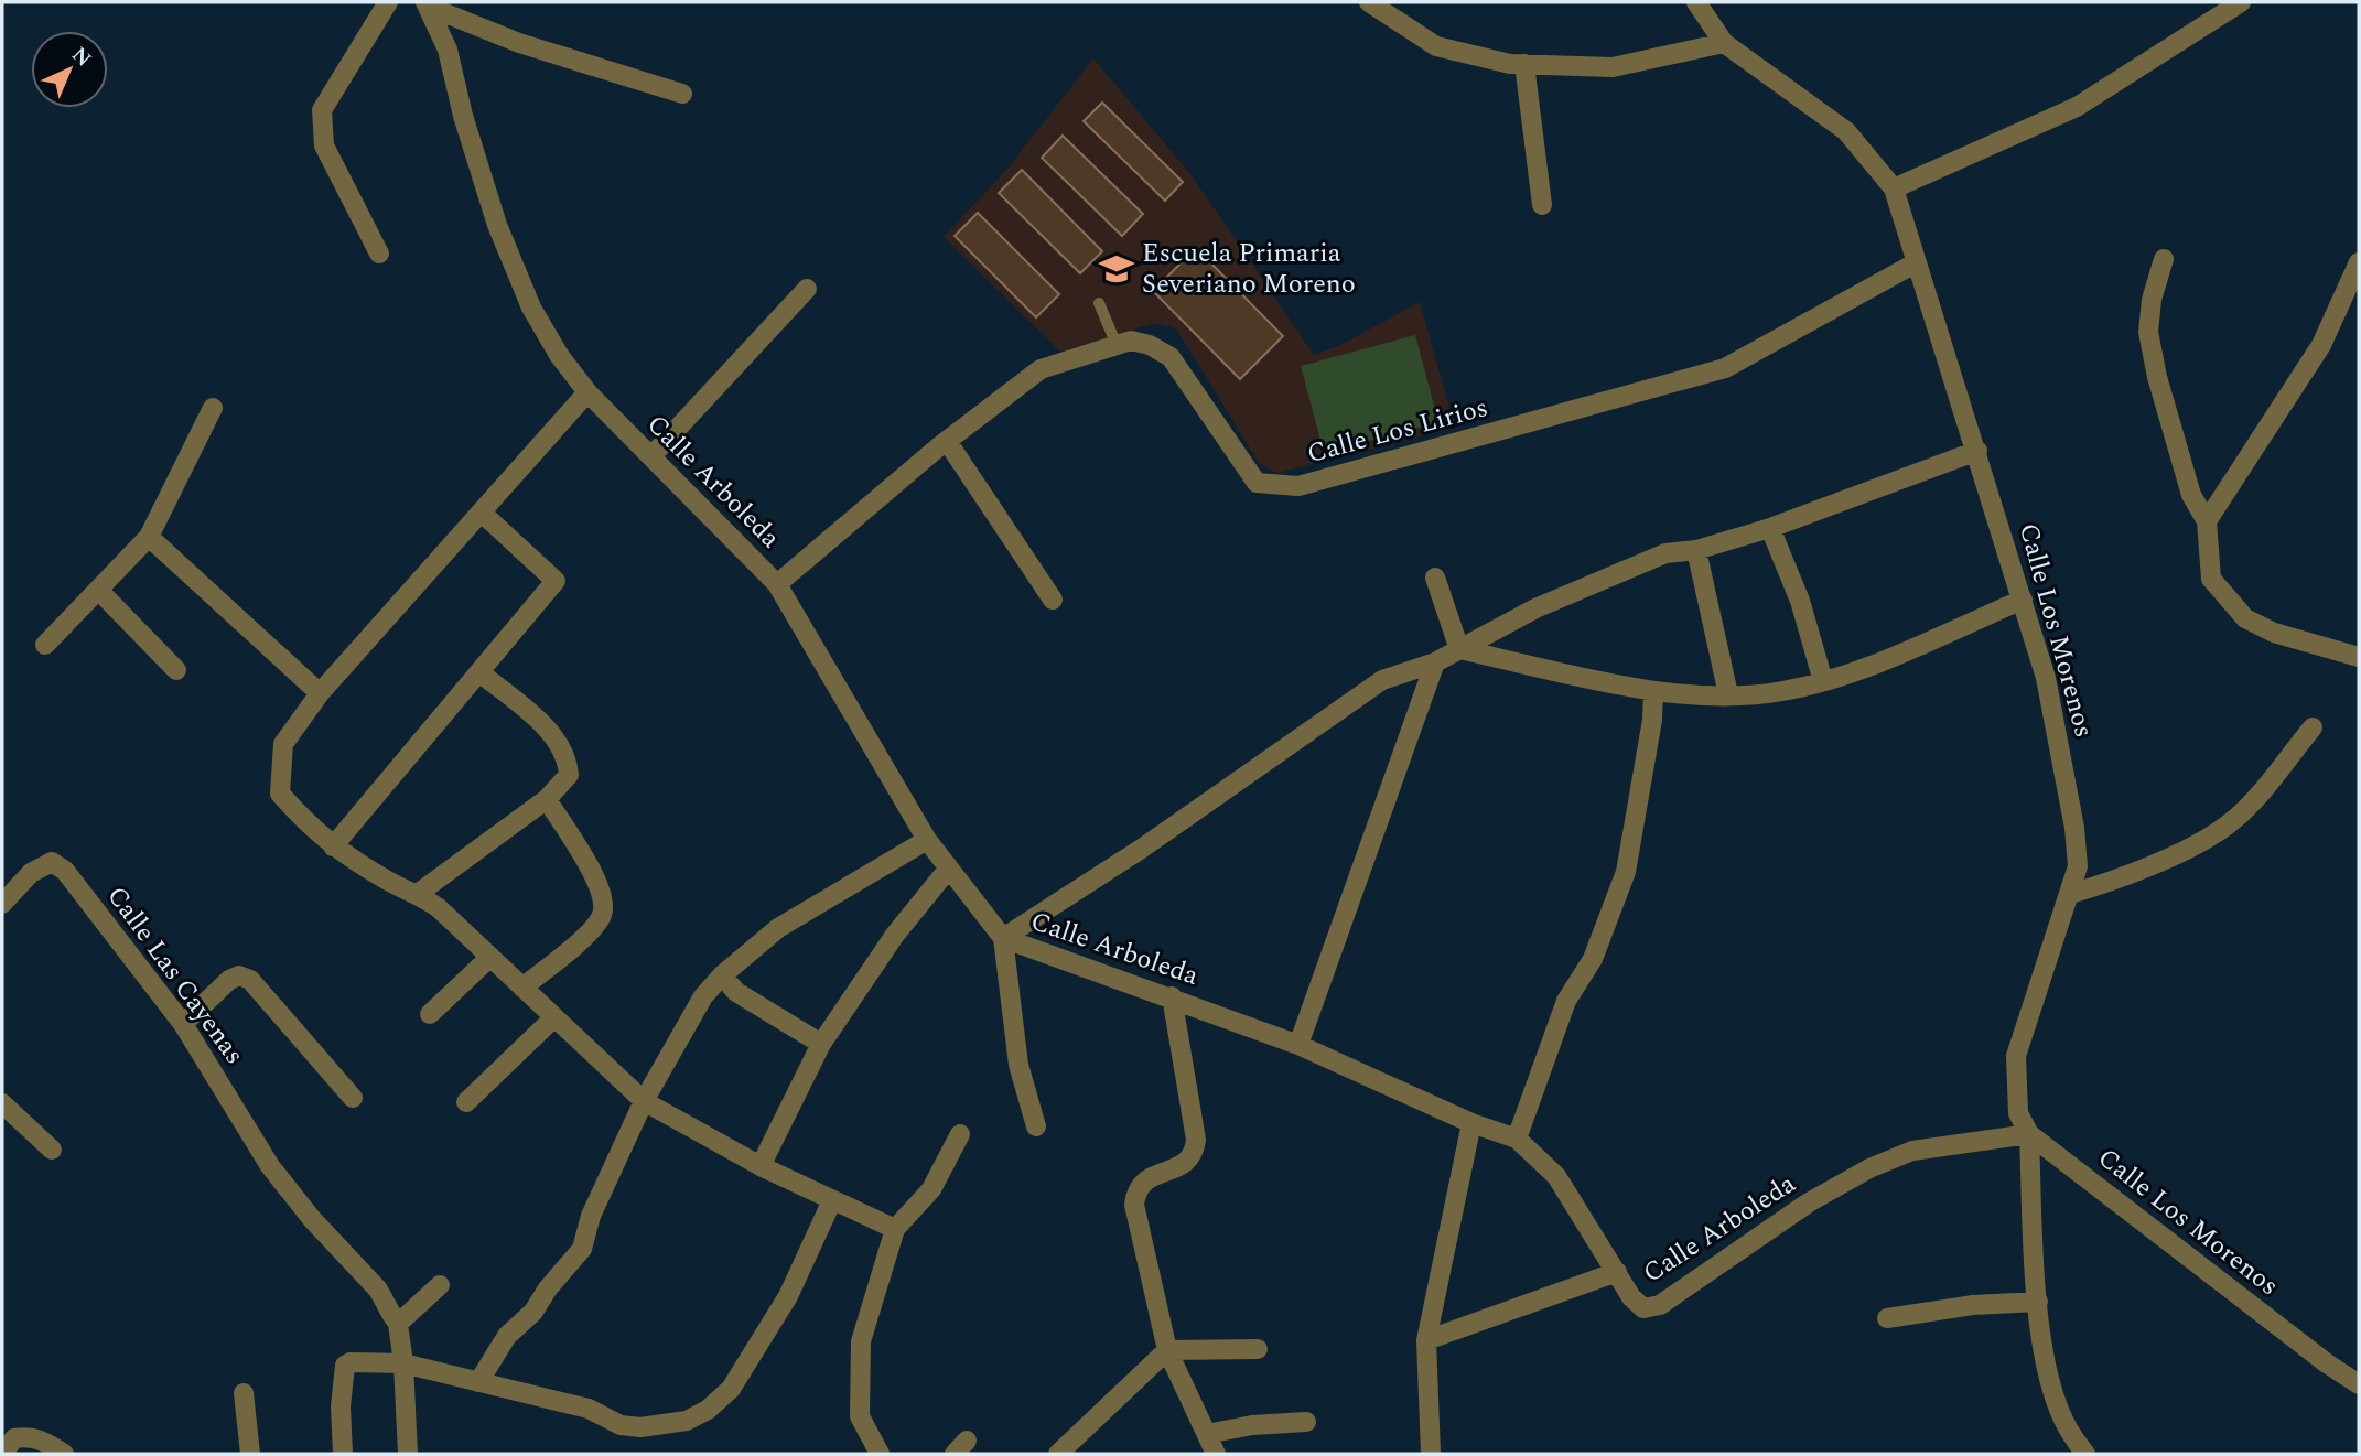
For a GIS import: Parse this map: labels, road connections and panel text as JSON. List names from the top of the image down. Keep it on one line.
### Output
{"streets":{"street":["Calle Los Lirios","Calle Arboleda","Calle Los Morenos","Calle Las Cayenas"]},"crossings":[["Calle Los Lirios","Calle Arboleda"],["Calle Los Lirios","Calle Los Morenos"],["Calle Arboleda","Calle Los Morenos"]],"places":{"school or university":["Escuela Primaria Severiano Moreno"]},"north":"top right"}
